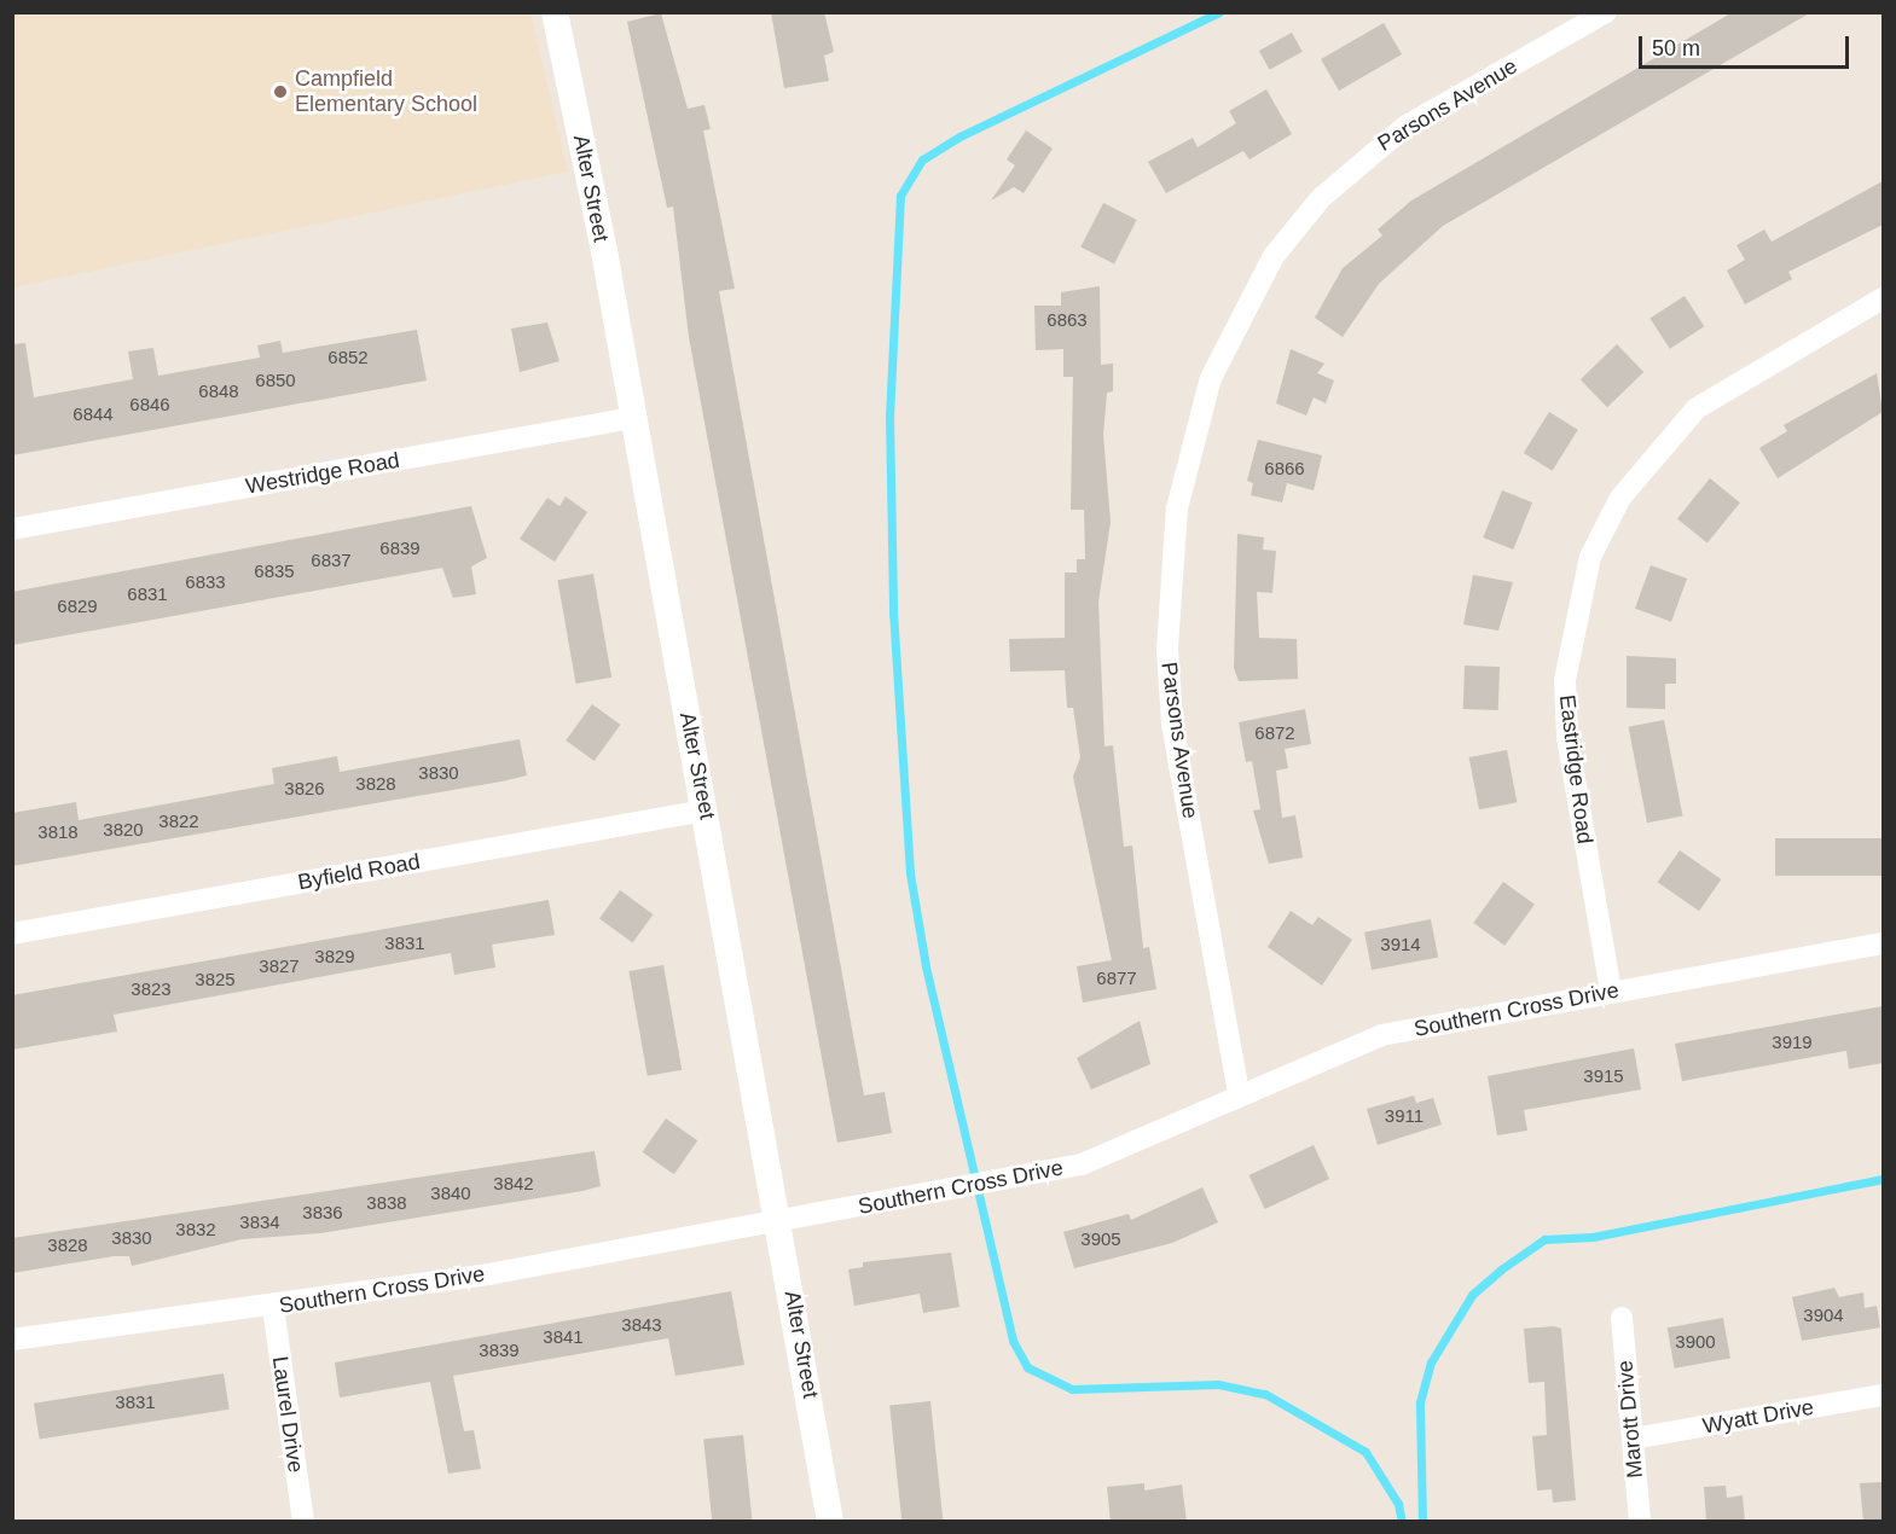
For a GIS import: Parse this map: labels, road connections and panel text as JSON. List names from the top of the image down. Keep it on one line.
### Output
{"streets":{"street":["Parsons Avenue","Alter Street","Westridge Road","Eastridge Road","Byfield Road","Southern Cross Drive","Laurel Drive","Wyatt Drive","Marott Drive"]},"crossings":[["Parsons Avenue","Southern Cross Drive"],["Alter Street","Westridge Road"],["Alter Street","Byfield Road"],["Alter Street","Southern Cross Drive"],["Eastridge Road","Southern Cross Drive"],["Southern Cross Drive","Laurel Drive"],["Wyatt Drive","Marott Drive"]],"places":["Campfield Elementary School"],"house_numbers":["6863","6852","6850","6848","6846","6844","6866","6839","6837","6835","6833","6831","6829","6872","3830","3828","3826","3822","3820","3818","3831","3914","3829","3827","6877","3825","3823","3919","3915","3911","3842","3840","3838","3836","3834","3832","3830","3905","3828","3904","3843","3841","3900","3839","3831"],"scale_bar":"50 m"}
